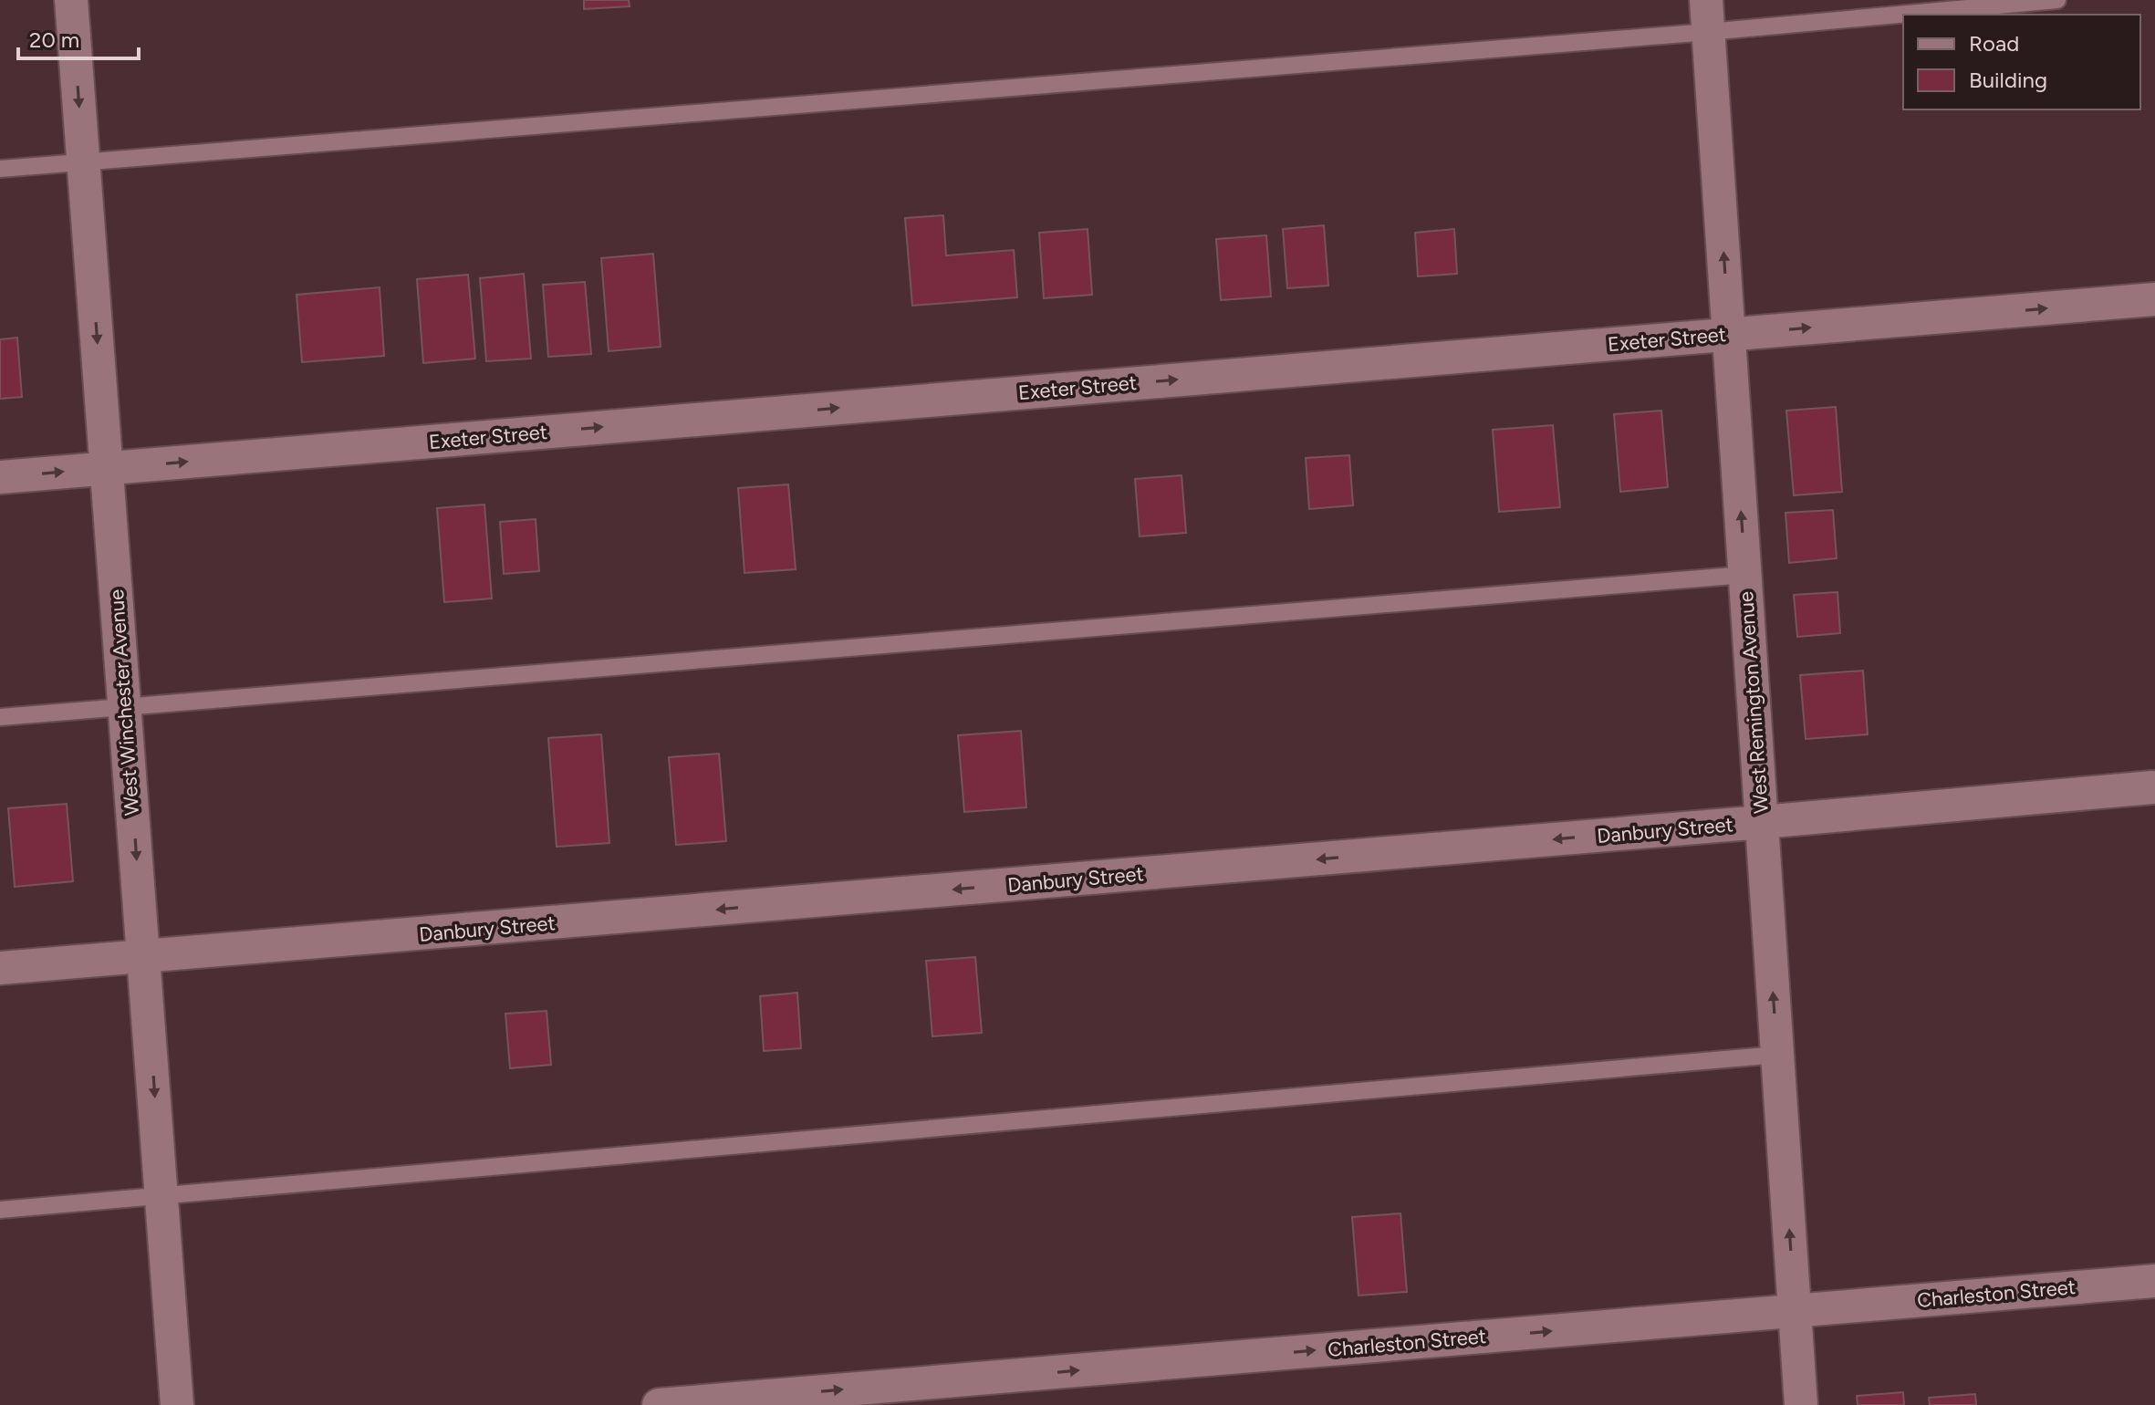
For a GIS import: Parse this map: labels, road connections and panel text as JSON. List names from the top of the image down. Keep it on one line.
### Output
{"streets":{"street":["Exeter Street","West Winchester Avenue","West Remington Avenue","Danbury Street","Charleston Street"]},"crossings":[["Exeter Street","West Winchester Avenue"],["Exeter Street","West Remington Avenue"],["West Winchester Avenue","Danbury Street"],["West Remington Avenue","Danbury Street"],["West Remington Avenue","Charleston Street"]],"one_way":["Exeter Street","West Winchester Avenue","West Remington Avenue","Danbury Street","Charleston Street"],"legend":["Road","Building"],"scale_bar":"20 m"}
